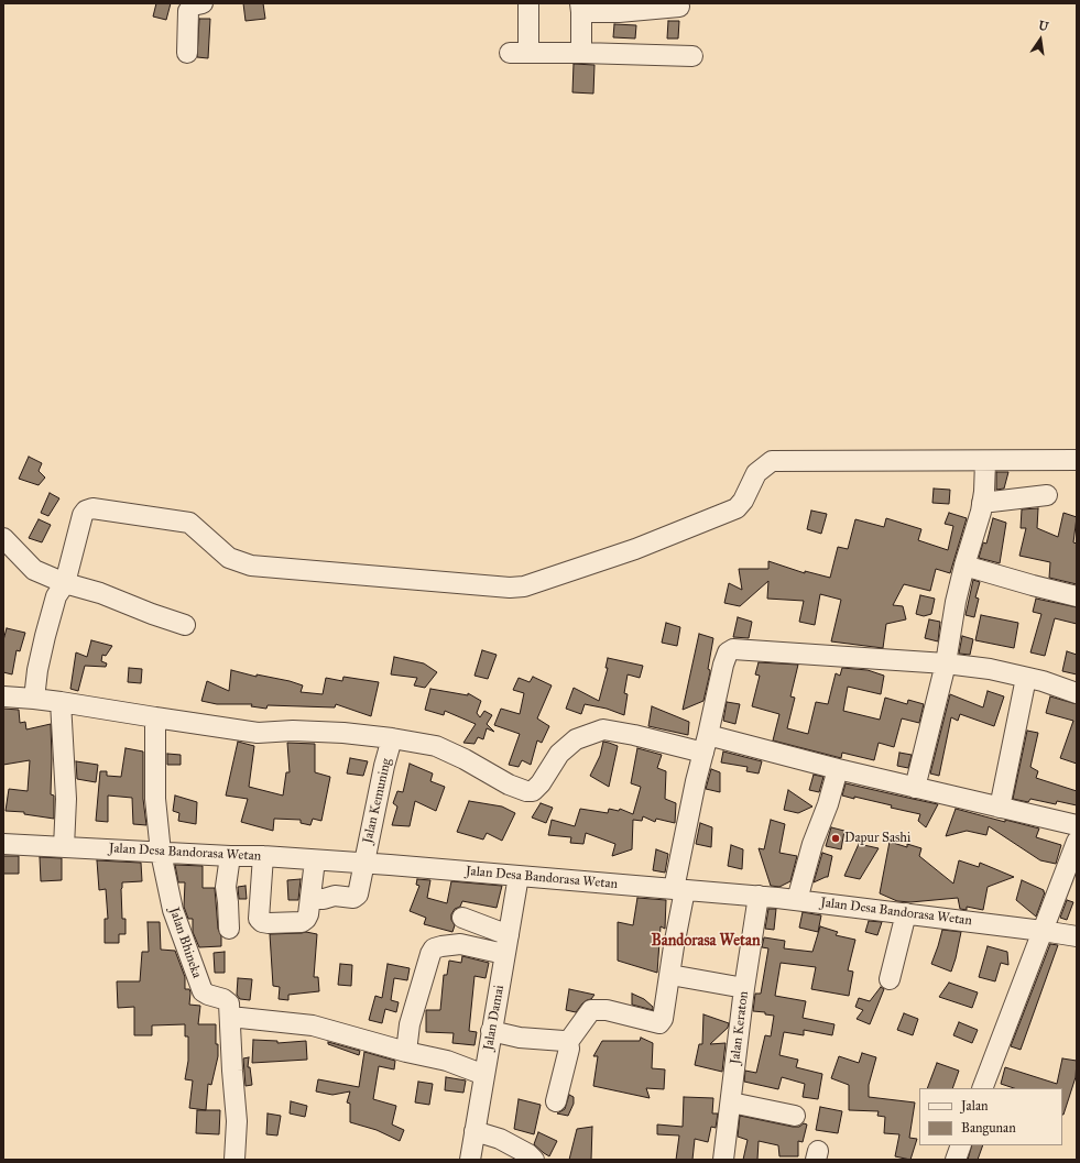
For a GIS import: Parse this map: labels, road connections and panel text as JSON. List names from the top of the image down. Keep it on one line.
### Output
{"streets":{"street":["Jalan Kemuning","Jalan Desa Bandorasa Wetan","Jalan Bhineka","Jalan Damai","Jalan Keraton"]},"crossings":[["Jalan Kemuning","Jalan Desa Bandorasa Wetan"],["Jalan Desa Bandorasa Wetan","Jalan Bhineka"],["Jalan Desa Bandorasa Wetan","Jalan Damai"],["Jalan Desa Bandorasa Wetan","Jalan Keraton"]],"districts":["Bandorasa Wetan"],"places":["Dapur Sashi"],"legend":["Jalan","Bangunan"],"north":"top"}
